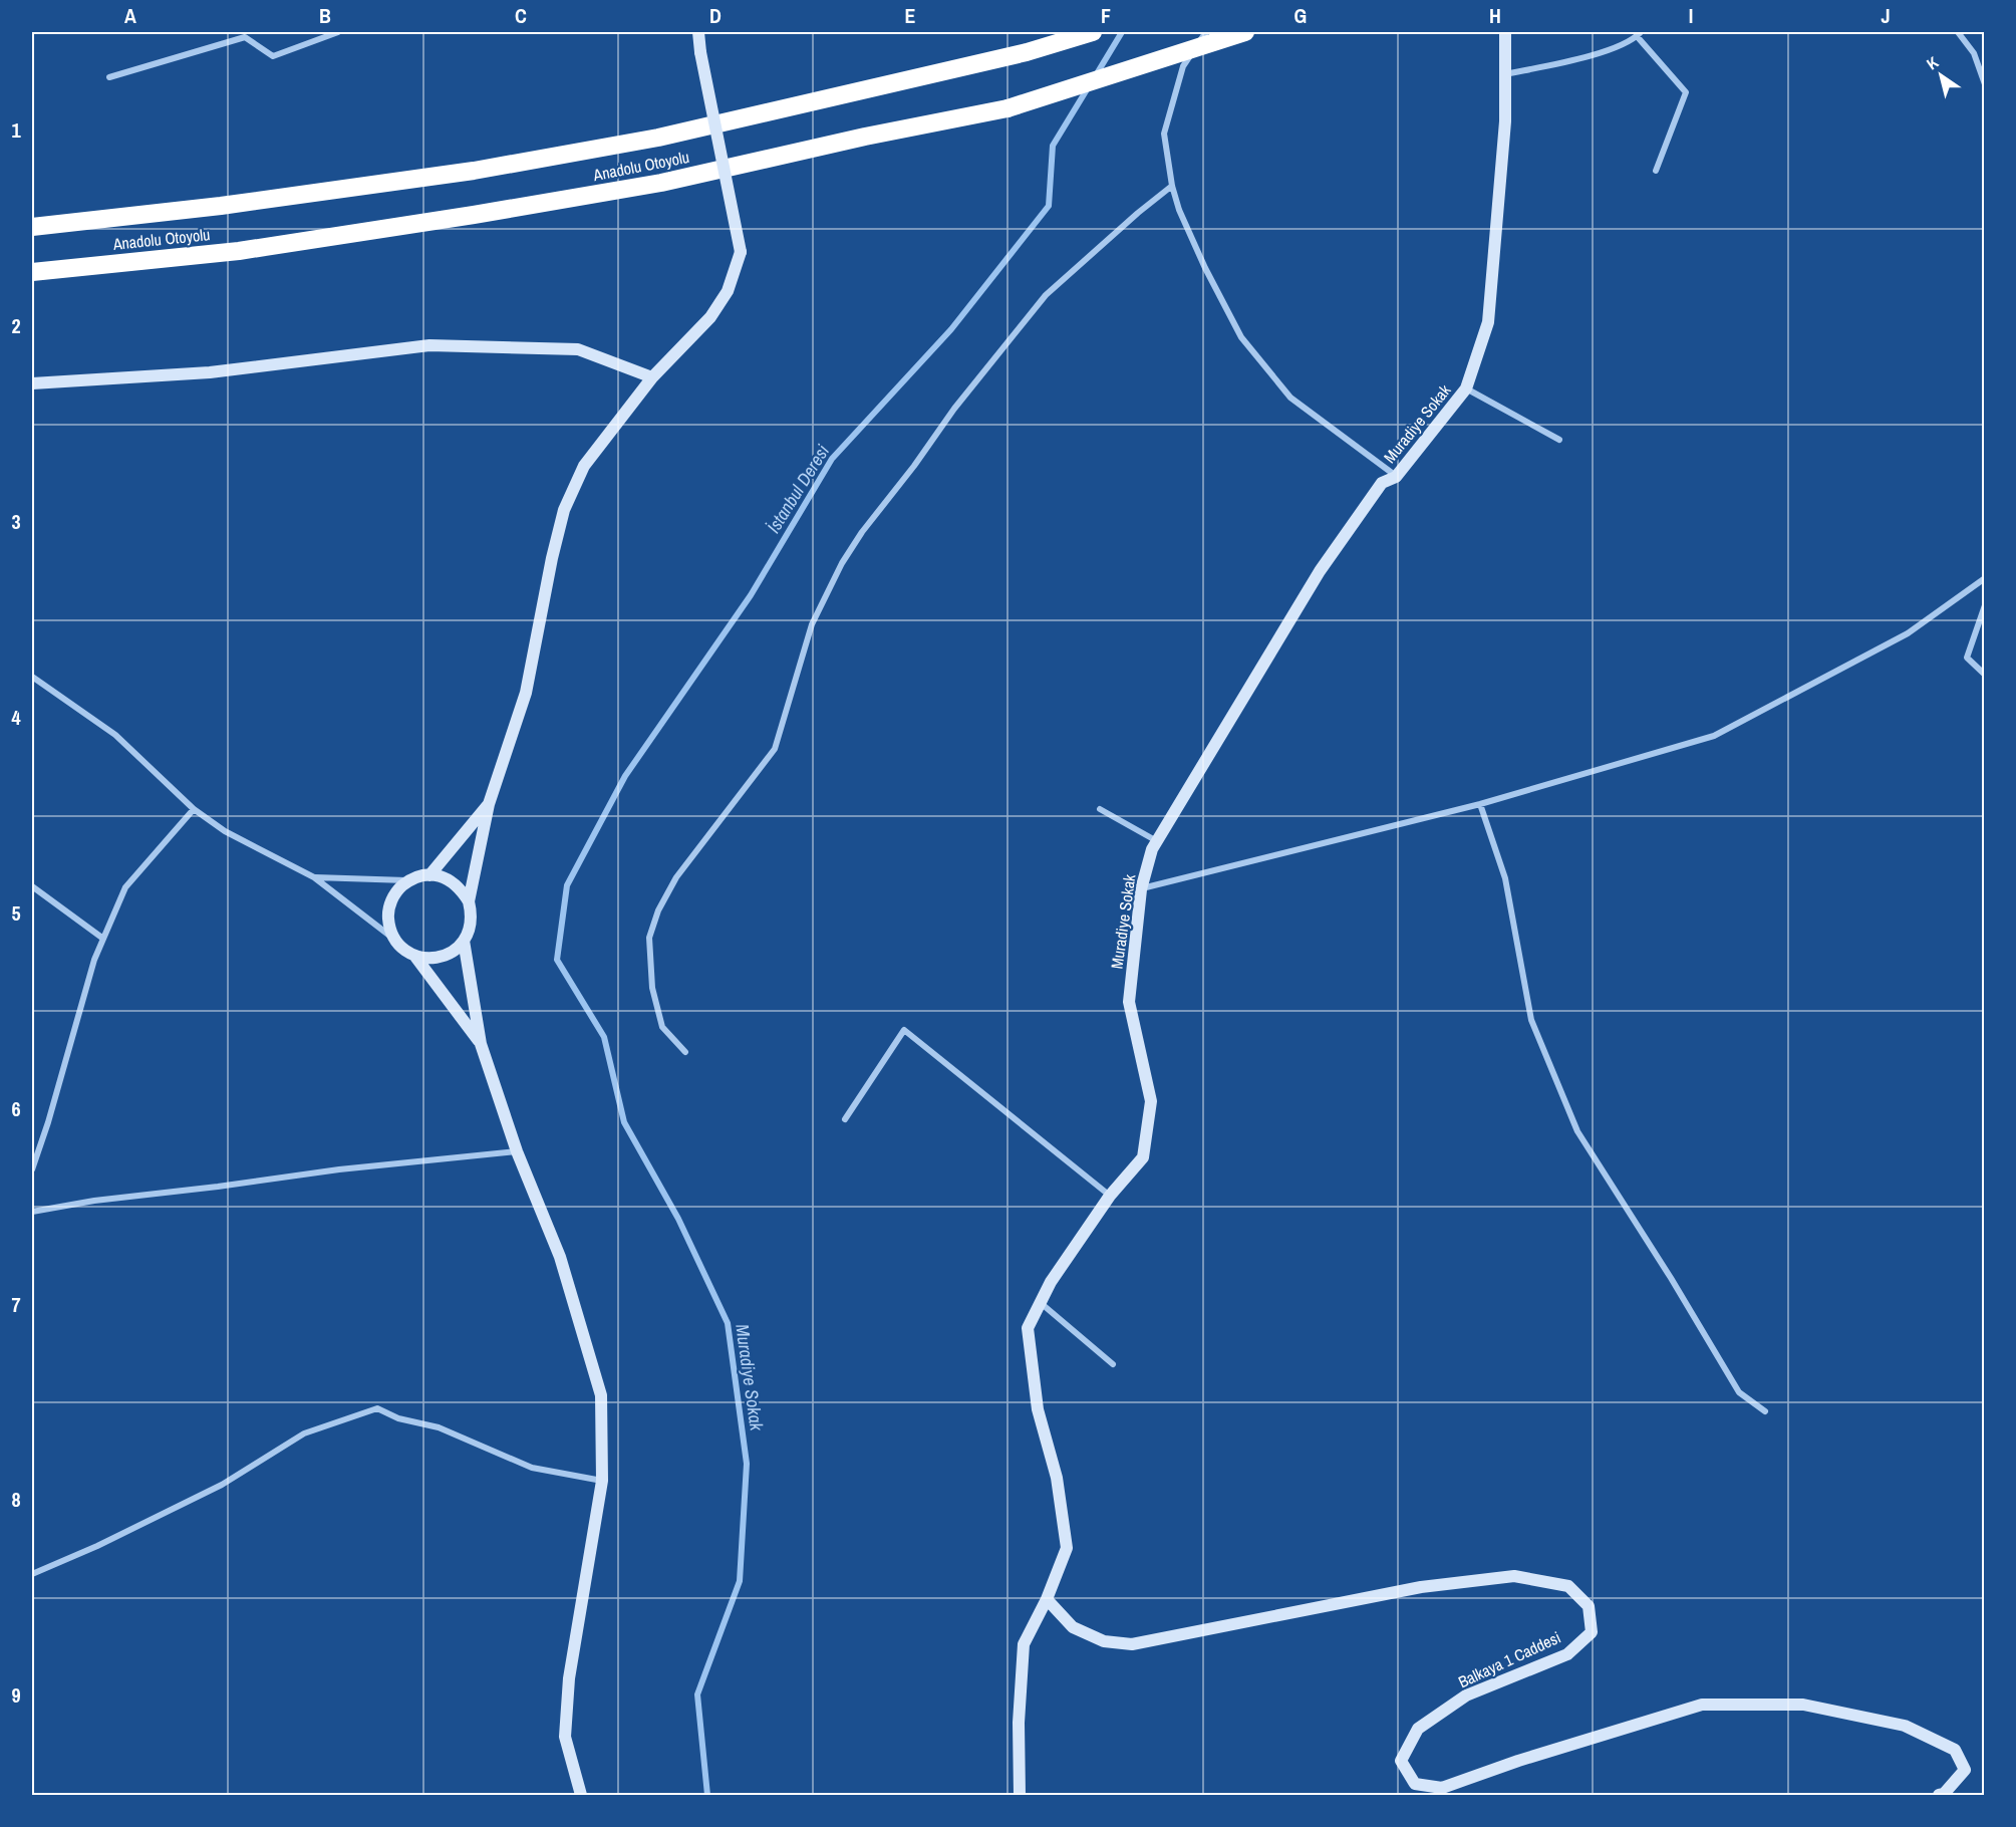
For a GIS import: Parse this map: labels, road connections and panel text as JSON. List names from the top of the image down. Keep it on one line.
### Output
{"streets":{"highway":["Anadolu Otoyolu"],"street":["Muradiye Sokak","Balkaya 1 Caddesi"]},"crossings":[["Muradiye Sokak","Balkaya 1 Caddesi"]],"water":["İstanbul Deresi","Muradiye Sokak"],"north":"top left","grid":{"columns":["A","B","C","D","E","F","G","H","I","J"],"rows":["1","2","3","4","5","6","7","8","9"]}}
